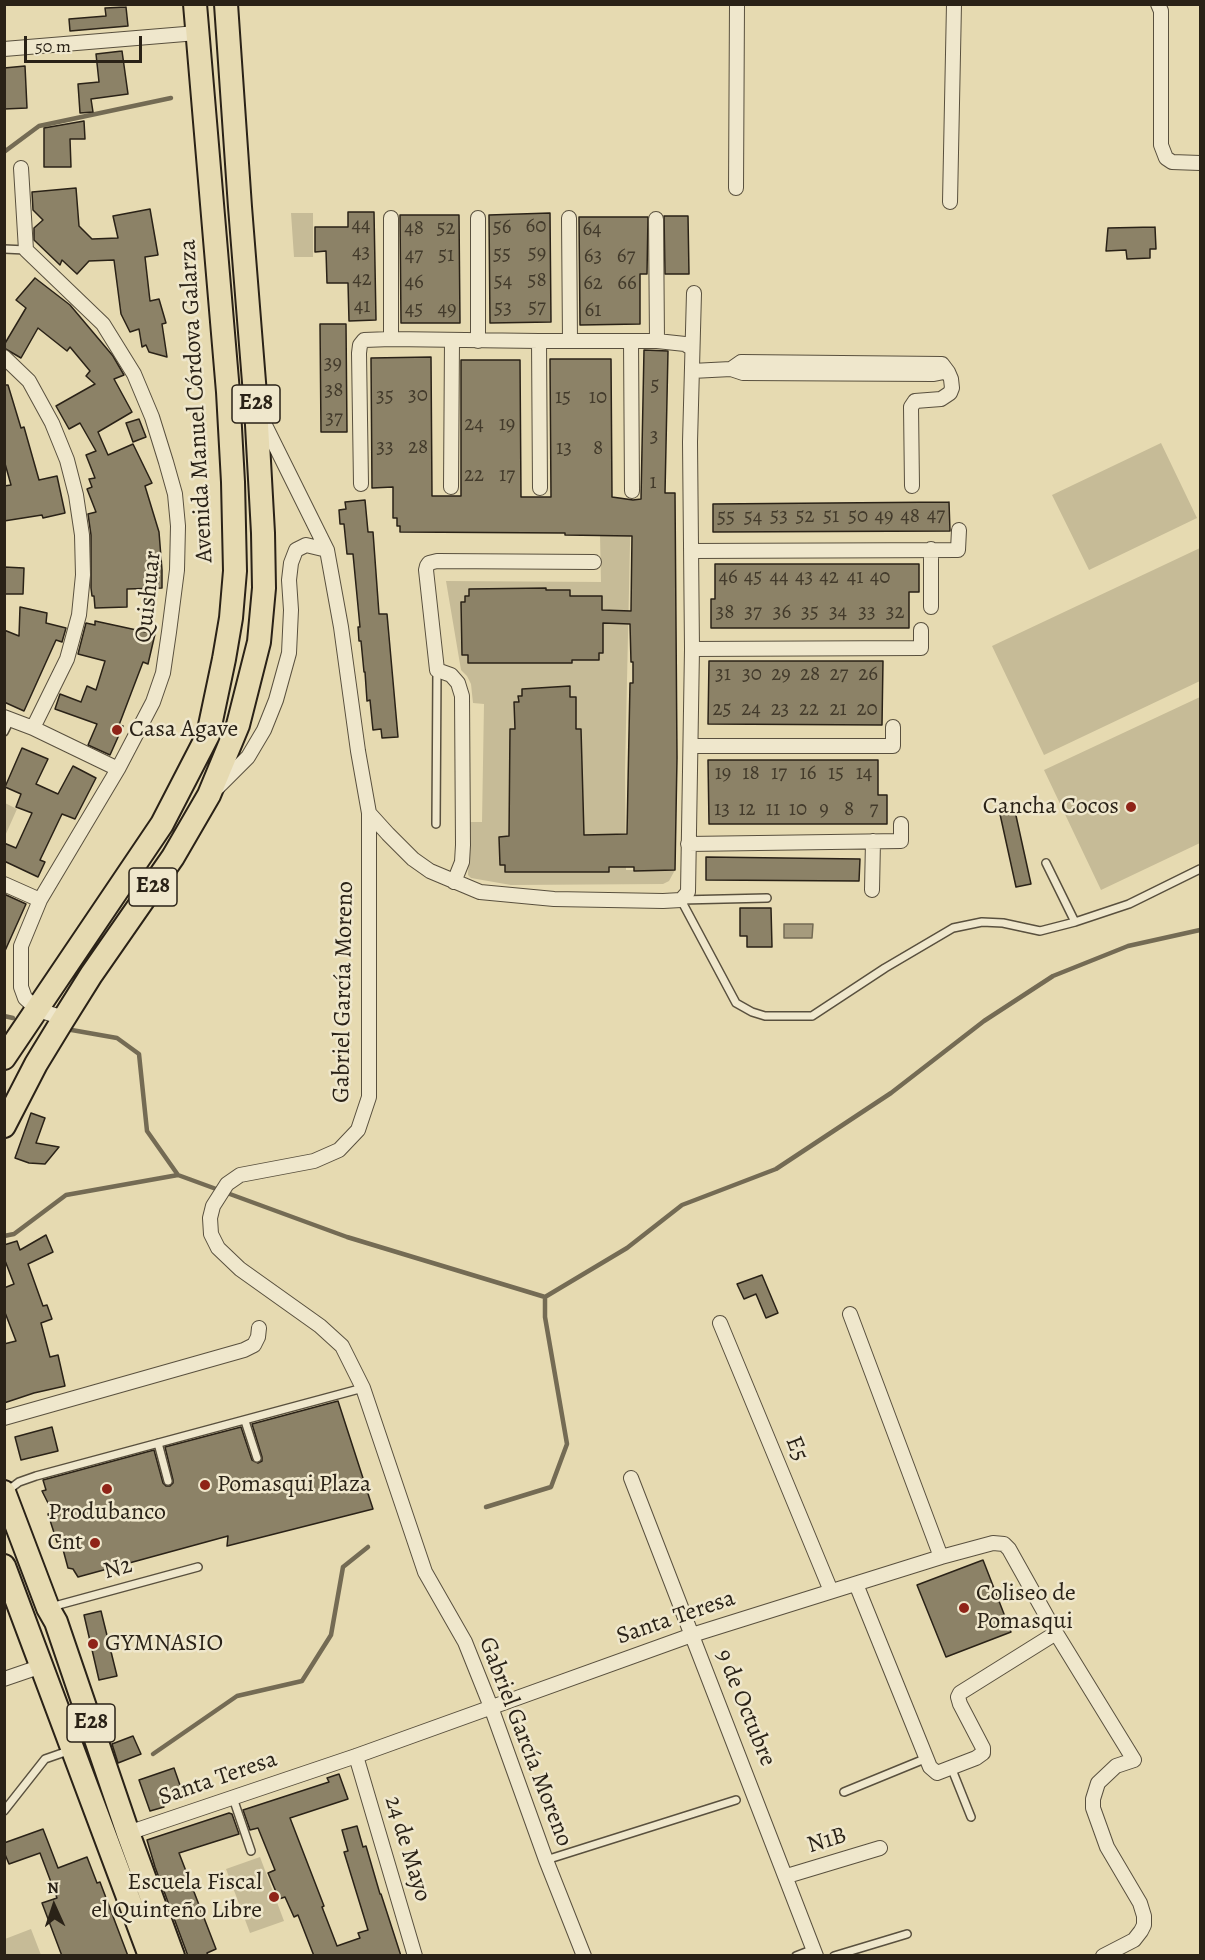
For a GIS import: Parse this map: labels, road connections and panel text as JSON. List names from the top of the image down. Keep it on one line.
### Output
{"streets":{"main road":["Avenida Manuel Córdova Galarza","E28"],"street":["Quishuar","Gabriel García Moreno","E5","Santa Teresa","9 de Octubre","N1B","24 de Mayo"],"lane":["N2"]},"crossings":[["Avenida Manuel Córdova Galarza","Quishuar"],["E28","Gabriel García Moreno"],["E28","N2"],["E28","Santa Teresa"],["Gabriel García Moreno","Santa Teresa"],["E5","Santa Teresa"],["Santa Teresa","9 de Octubre"],["Santa Teresa","24 de Mayo"],["9 de Octubre","N1B"]],"places":["Casa Agave","Cancha Cocos","Pomasqui Plaza","Produbanco","Cnt","Coliseo de Pomasqui","GYMNASIO","Escuela Fiscal el Quinteño Libre"],"house_numbers":["44","60","56","48","52","64","43","59","55","47","51","63","67","42","58","54","46","62","66","41","57","53","45","49","61","39","5","38","30","35","15","10","37","24","19","3","33","28","13","8","22","17","1","47","53","52","51","50","49","48","55","54","46","45","44","43","42","41","40","38","37","36","35","34","33","32","31","30","29","28","27","26","25","24","23","22","21","20","19","18","17","16","15","14","13","12","11","10","9","8","7"],"scale_bar":"50 m","north":"top"}
